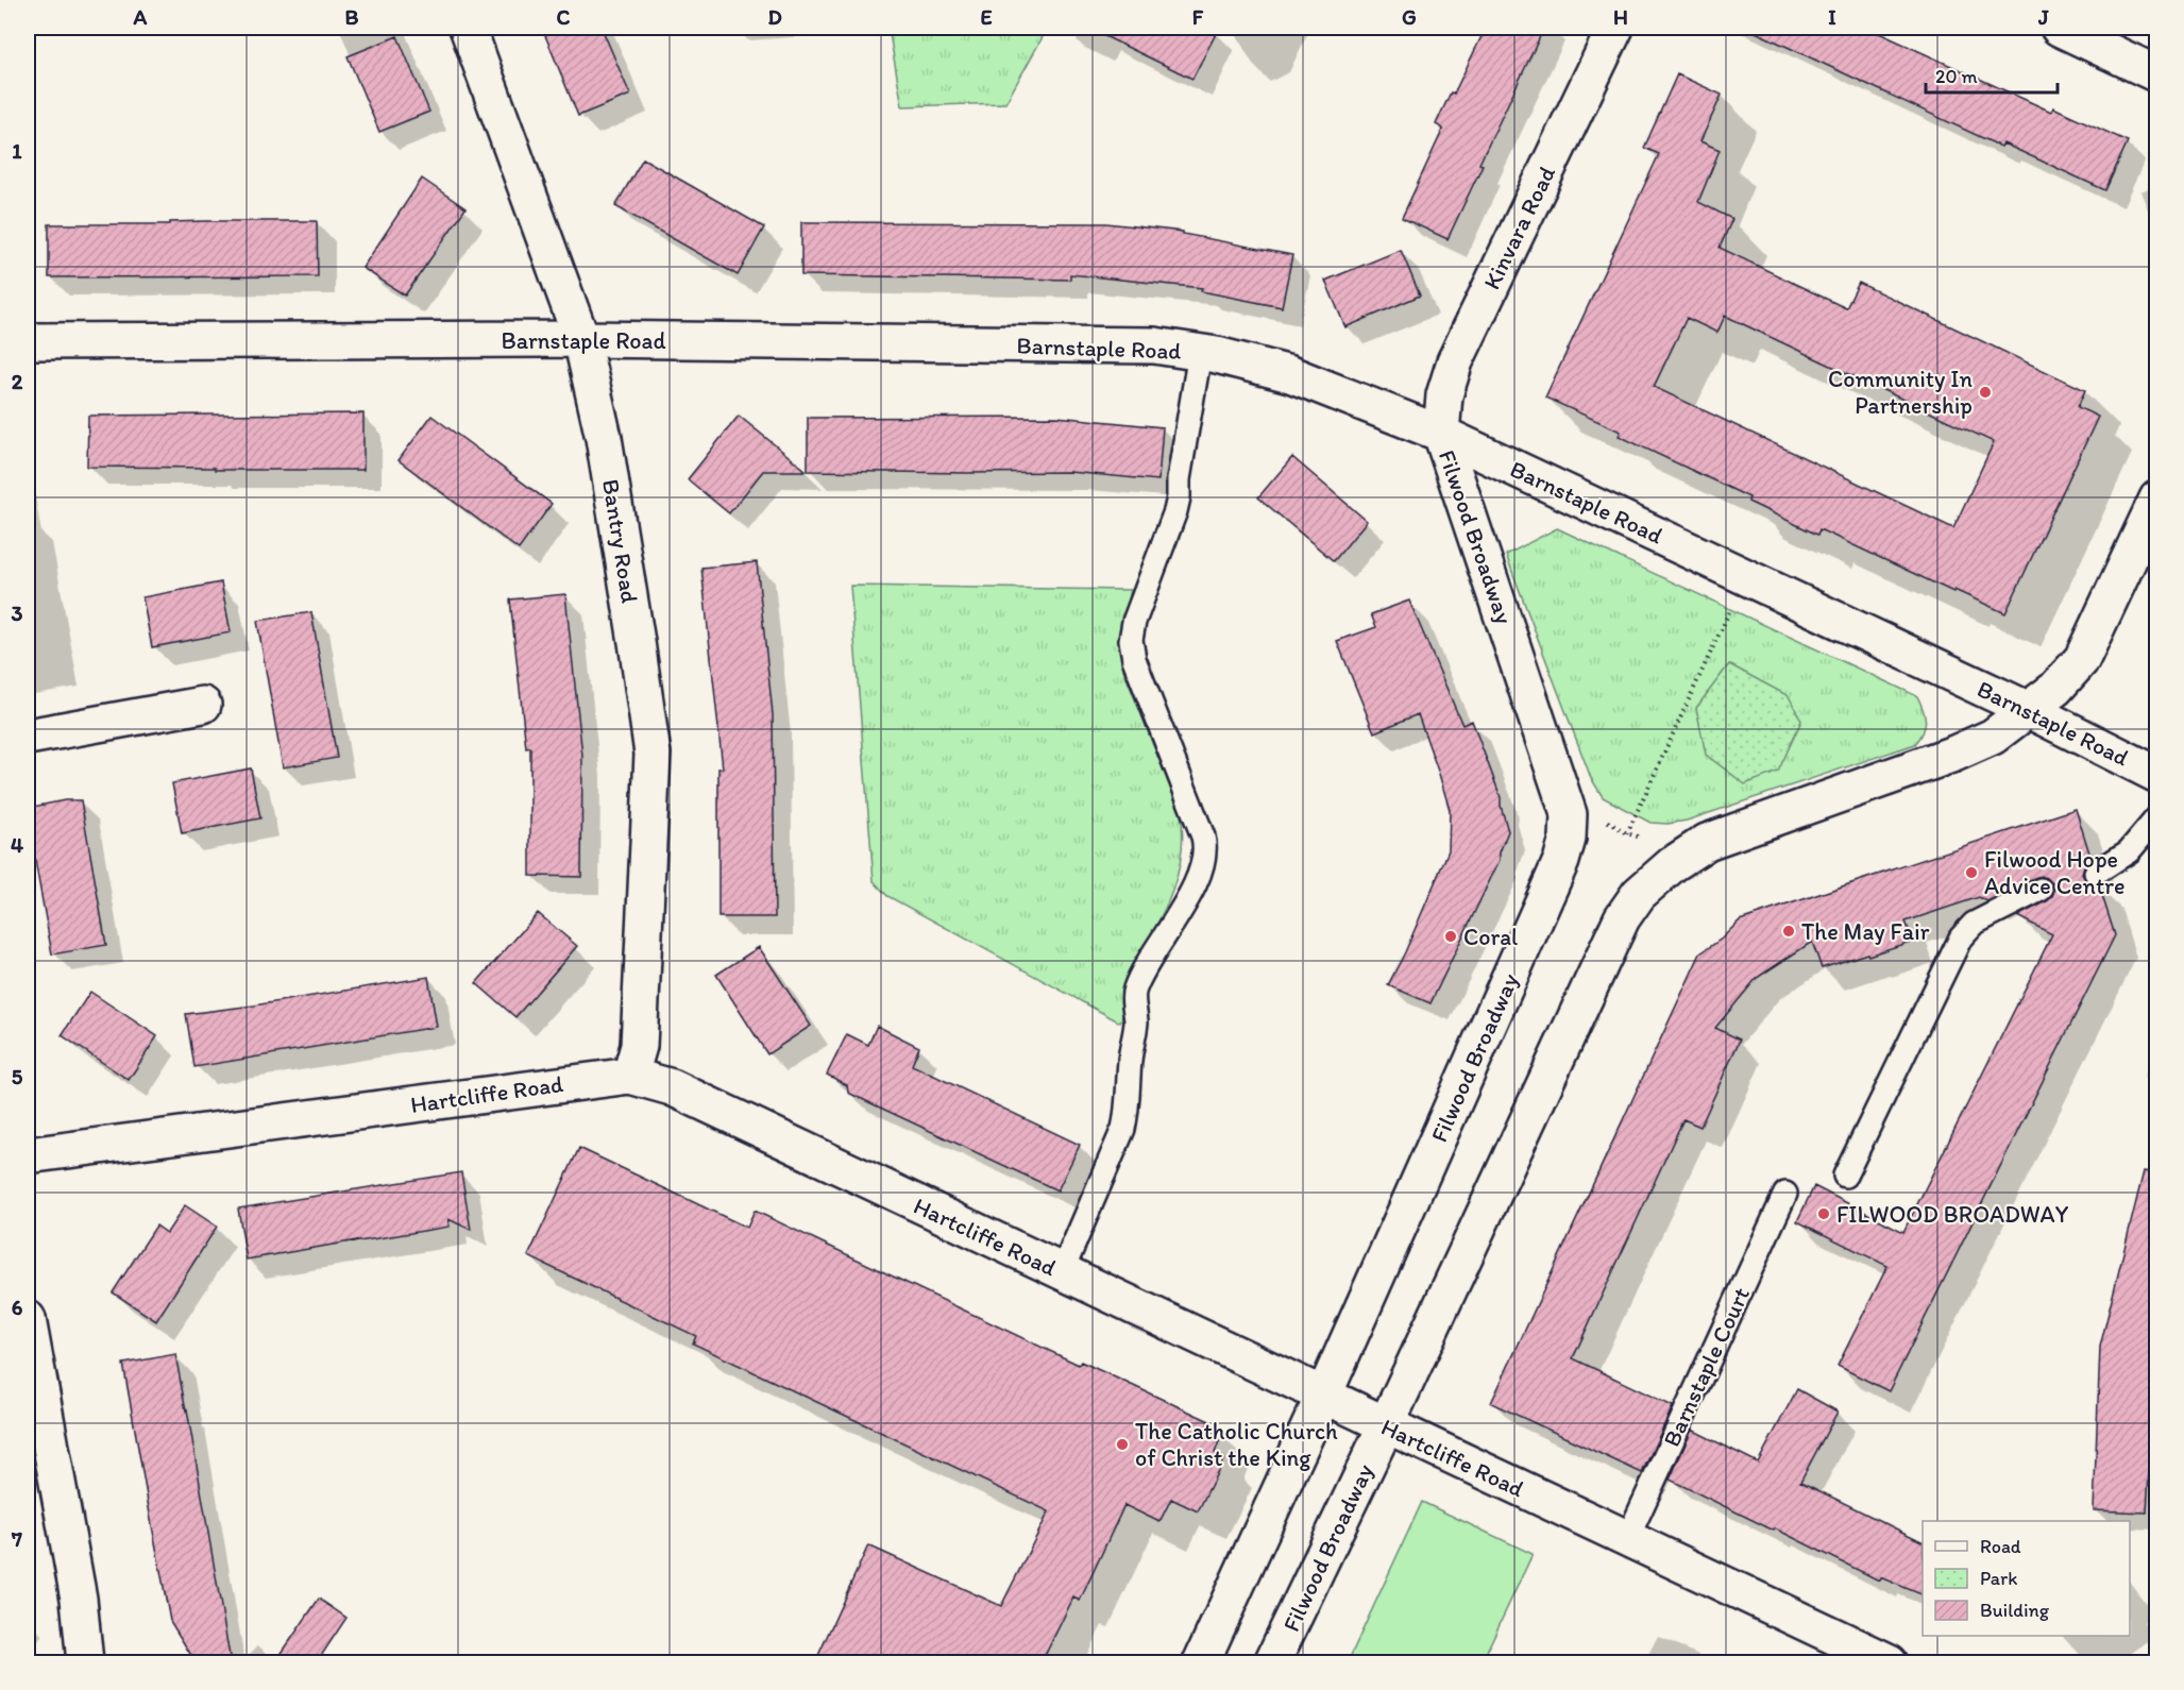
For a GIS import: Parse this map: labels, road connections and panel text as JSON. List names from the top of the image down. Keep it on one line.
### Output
{"streets":{"street":["Kinvara Road","Barnstaple Road","Filwood Broadway","Bantry Road","Hartcliffe Road"],"lane":["Barnstaple Court"]},"crossings":[["Kinvara Road","Barnstaple Road"],["Kinvara Road","Filwood Broadway"],["Barnstaple Road","Filwood Broadway"],["Barnstaple Road","Bantry Road"],["Filwood Broadway","Hartcliffe Road"],["Bantry Road","Hartcliffe Road"],["Hartcliffe Road","Barnstaple Court"]],"places":["Community In Partnership","Filwood Hope Advice Centre","The May Fair","Coral","FILWOOD BROADWAY","The Catholic Church of Christ the King"],"legend":["Road","Park","Building"],"scale_bar":"20 m","grid":{"columns":["A","B","C","D","E","F","G","H","I","J"],"rows":["1","2","3","4","5","6","7"]}}
